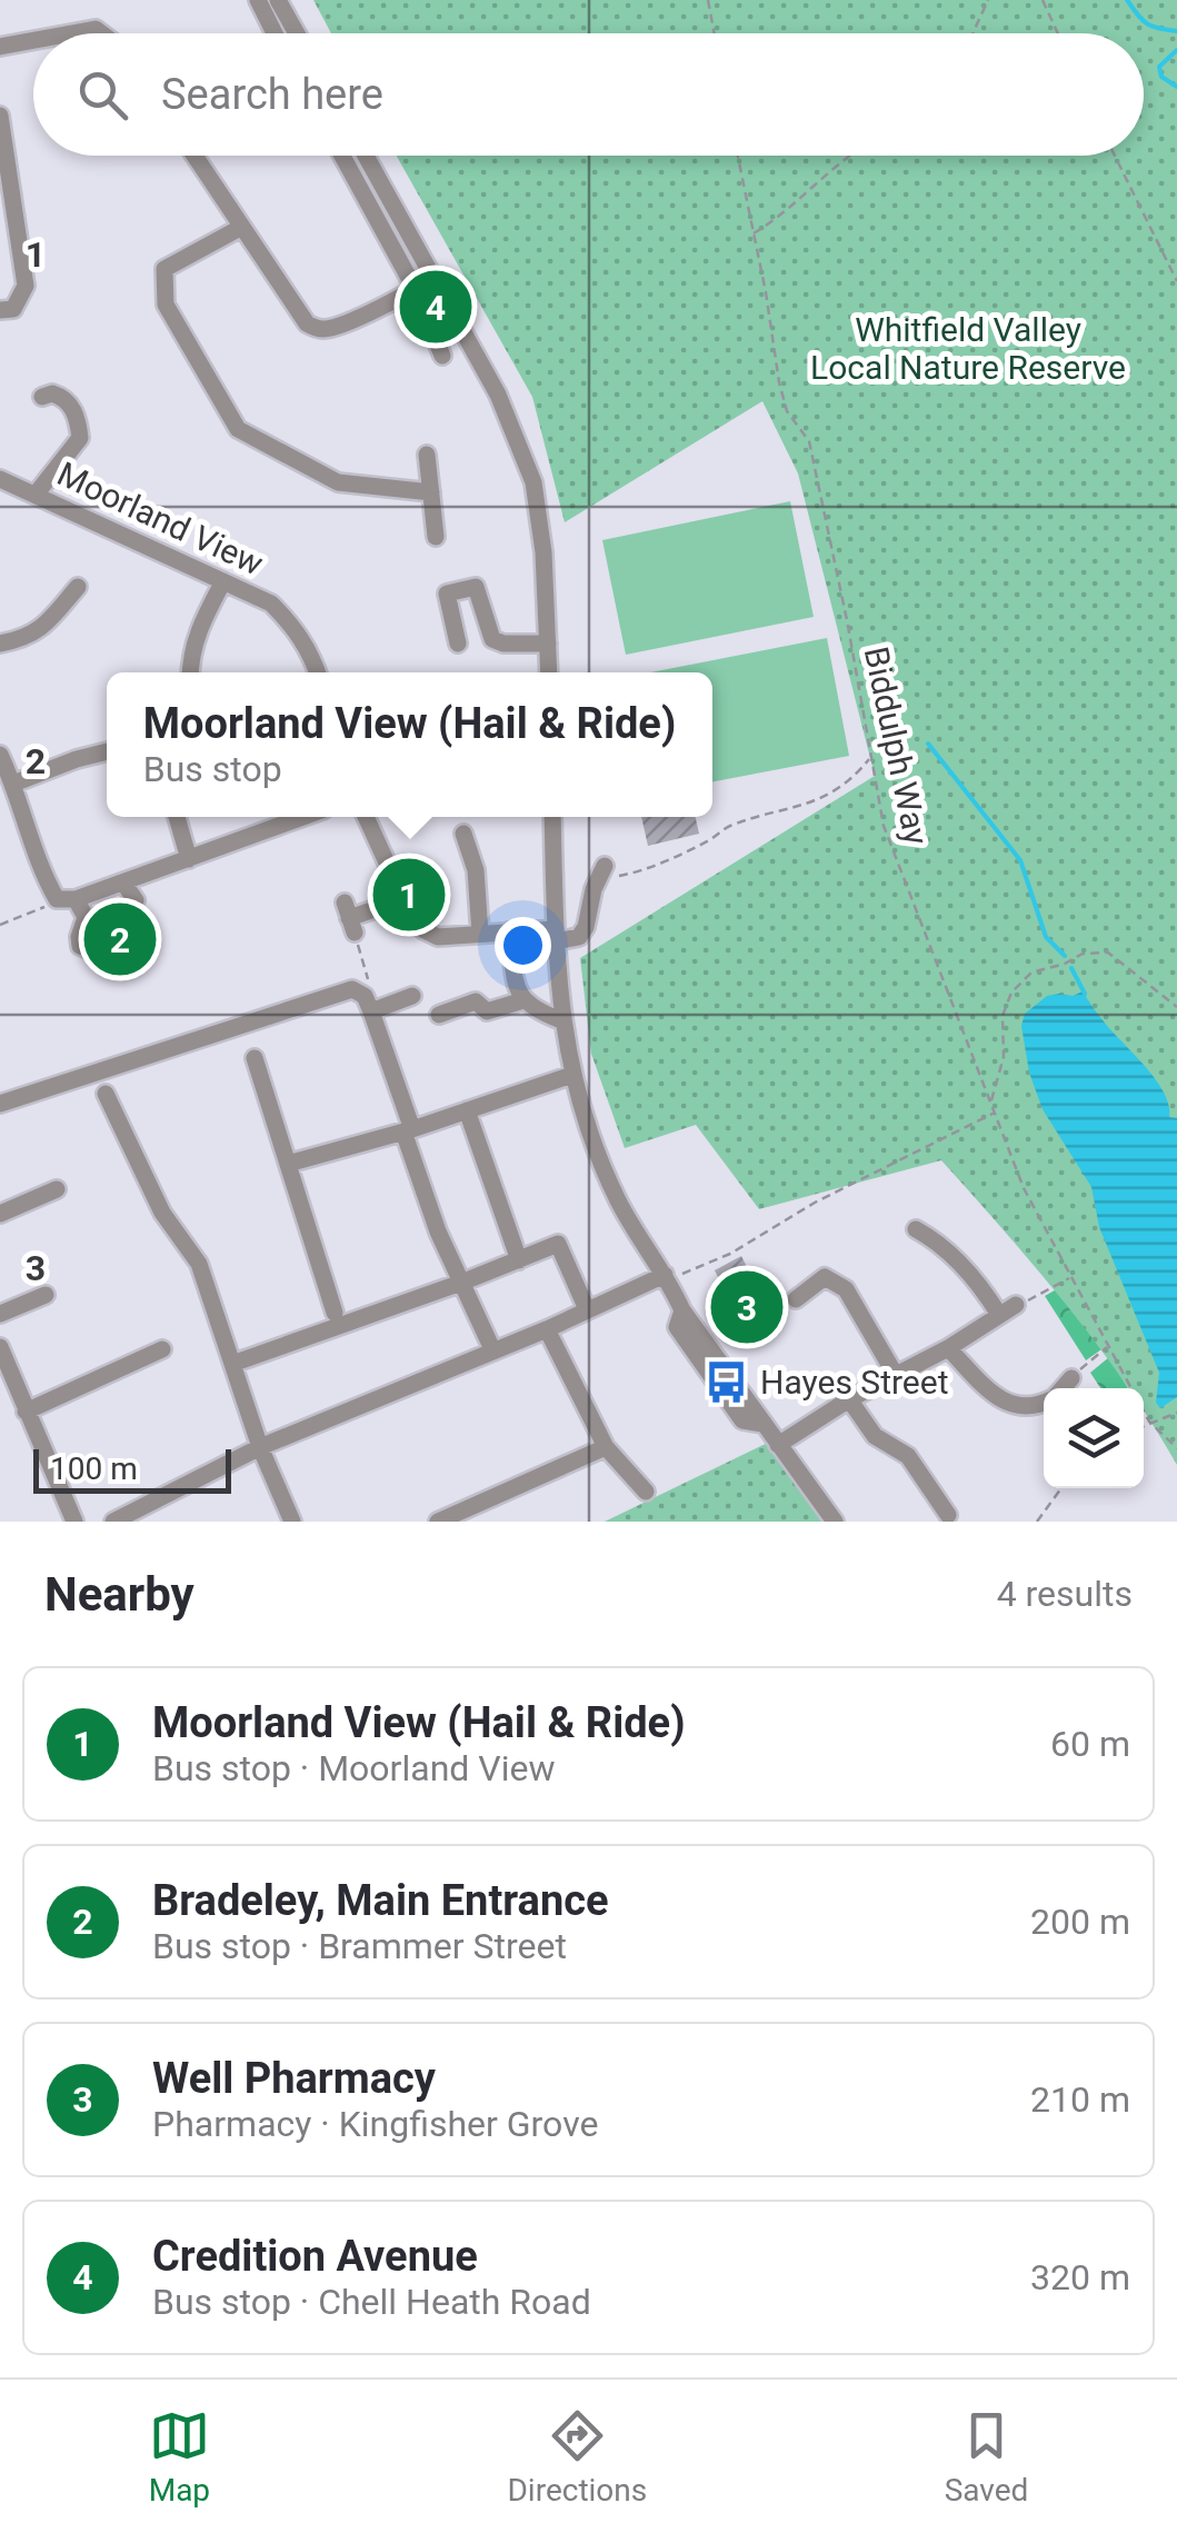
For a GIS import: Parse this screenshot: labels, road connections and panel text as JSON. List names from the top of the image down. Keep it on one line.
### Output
{"streets":{"street":["Moorland View"],"path":["Biddulph Way"]},"parks":["Whitfield Valley Local Nature Reserve"],"places":{"bus stop":["Hayes Street"]},"scale_bar":"100 m","page":{"search":"Search here","pins":["4","1","2","3"],"popup":["Moorland View (Hail & Ride)","Bus stop"],"scale":"100 m","heading":["Nearby","4 results"],"list":[{"mark":"1","name":"Moorland View (Hail & Ride)","note":"Bus stop · Moorland View","value":"60 m"},{"mark":"2","name":"Bradeley, Main Entrance","note":"Bus stop · Brammer Street","value":"200 m"},{"mark":"3","name":"Well Pharmacy","note":"Pharmacy · Kingfisher Grove","value":"210 m"},{"mark":"4","name":"Credition Avenue","note":"Bus stop · Chell Heath Road","value":"320 m"}],"nav":["Map","Directions","Saved"]},"grid":{"rows":["1","2","3"]}}
